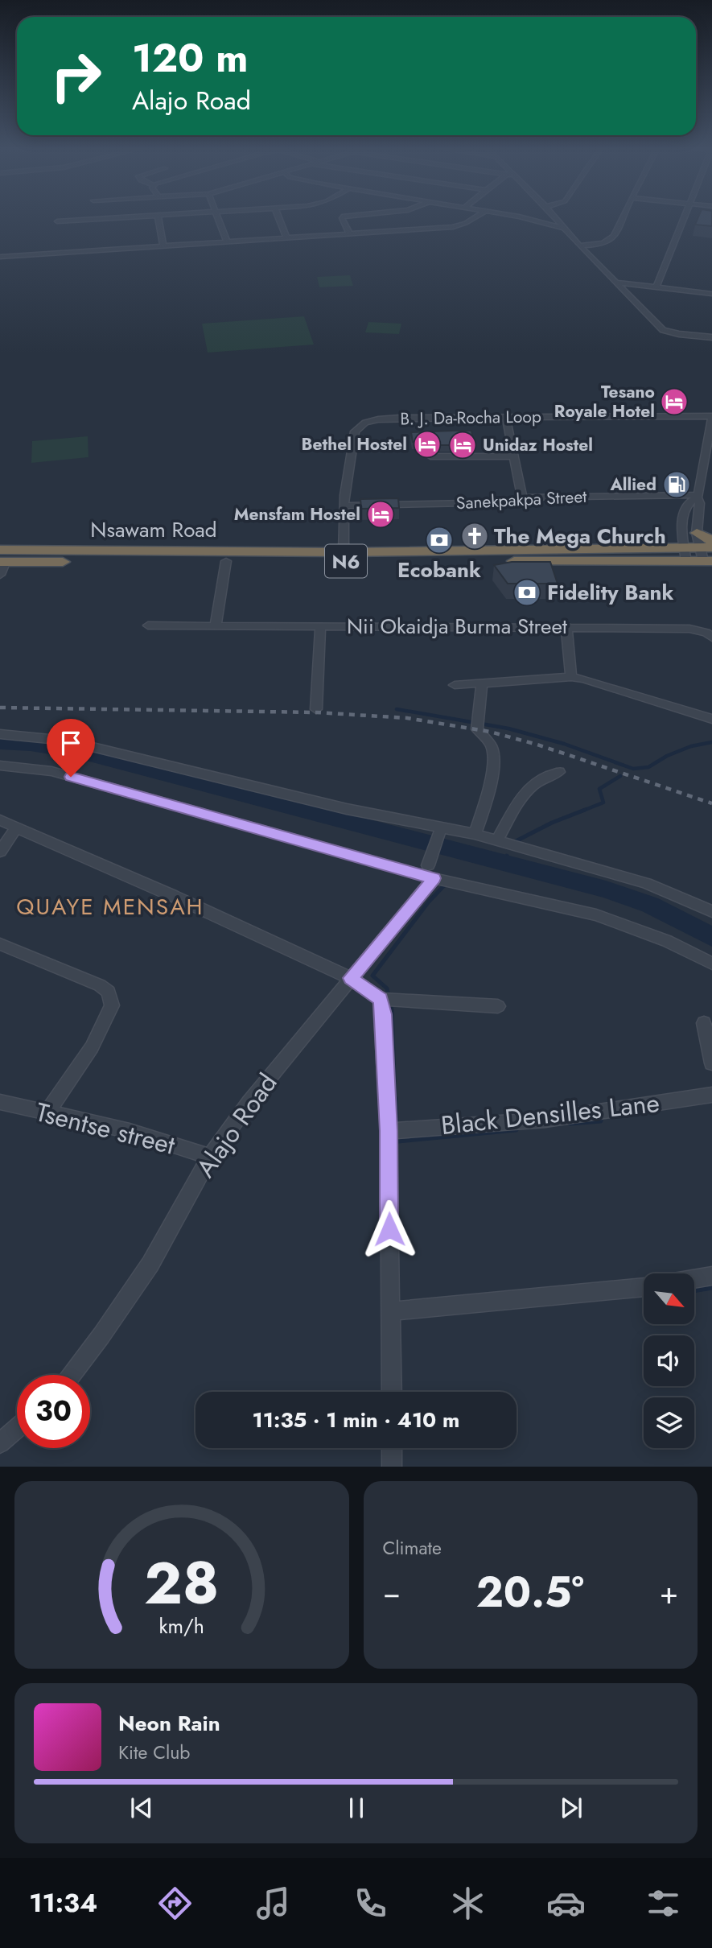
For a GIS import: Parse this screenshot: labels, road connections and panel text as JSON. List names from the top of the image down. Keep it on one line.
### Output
{"streets":{"highway":["Nsawam Road","N6"],"street":["B. J. Da-Rocha Loop","Sanekpakpa Street","Nii Okaidja Burma Street","Black Densilles Lane","Alajo Road","Tsentse street"]},"crossings":[["B. J. Da-Rocha Loop","Sanekpakpa Street"],["B. J. Da-Rocha Loop","Nsawam Road"],["Alajo Road","Tsentse street"]],"districts":["QUAYE MENSAH"],"places":{"hotel":["Tesano Royale Hotel","Bethel Hostel","Unidaz Hostel","Mensfam Hostel"],"fuel station":["Allied"],"church":["The Mega Church"],"bank":["Ecobank","Fidelity Bank"]},"north":"bottom right","page":{"turn":["120 m","Alajo Road"],"limit":"30","trip":"11:35 · 1 min · 410 m","tile":"Climate","heat":["−","20.5°","+"],"song":["Neon Rain","Kite Club"],"tabs":"11:34","gauge":["28","km/h"]}}
